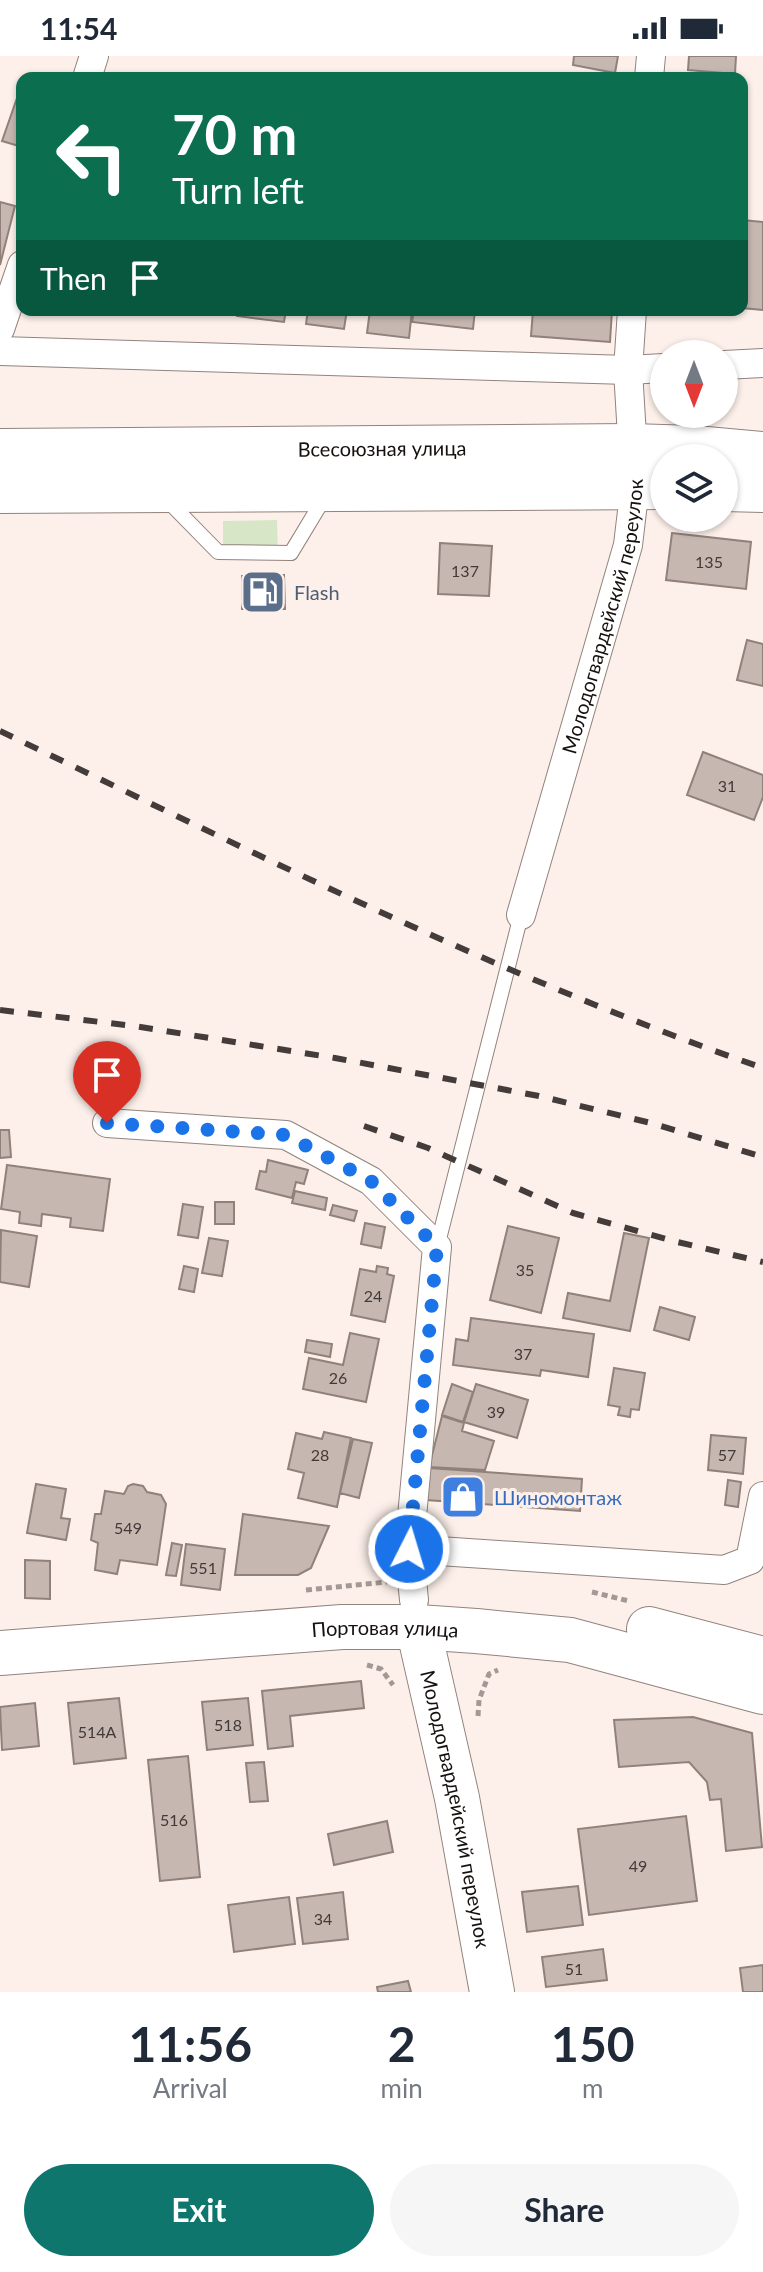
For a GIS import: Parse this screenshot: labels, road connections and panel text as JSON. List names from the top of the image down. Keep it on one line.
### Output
{"streets":{"main road":["Всесоюзная улица","Молодогвардейский переулок","Портовая улица"]},"crossings":[["Всесоюзная улица","Молодогвардейский переулок"],["Молодогвардейский переулок","Портовая улица"]],"places":{"fuel station":["Flash"],"shop":["Шиномонтаж"]},"house_numbers":["135","137","31","35","24","37","26","39","28","57","549","551","518","514А","516","49","34","51"],"north":"bottom","page":{"status":"11:54","turn":["70 m","Turn left"],"then":"Then","eta":["11:56","Arrival","2","min","150","m"],"buttons":["Exit","Share"]}}
